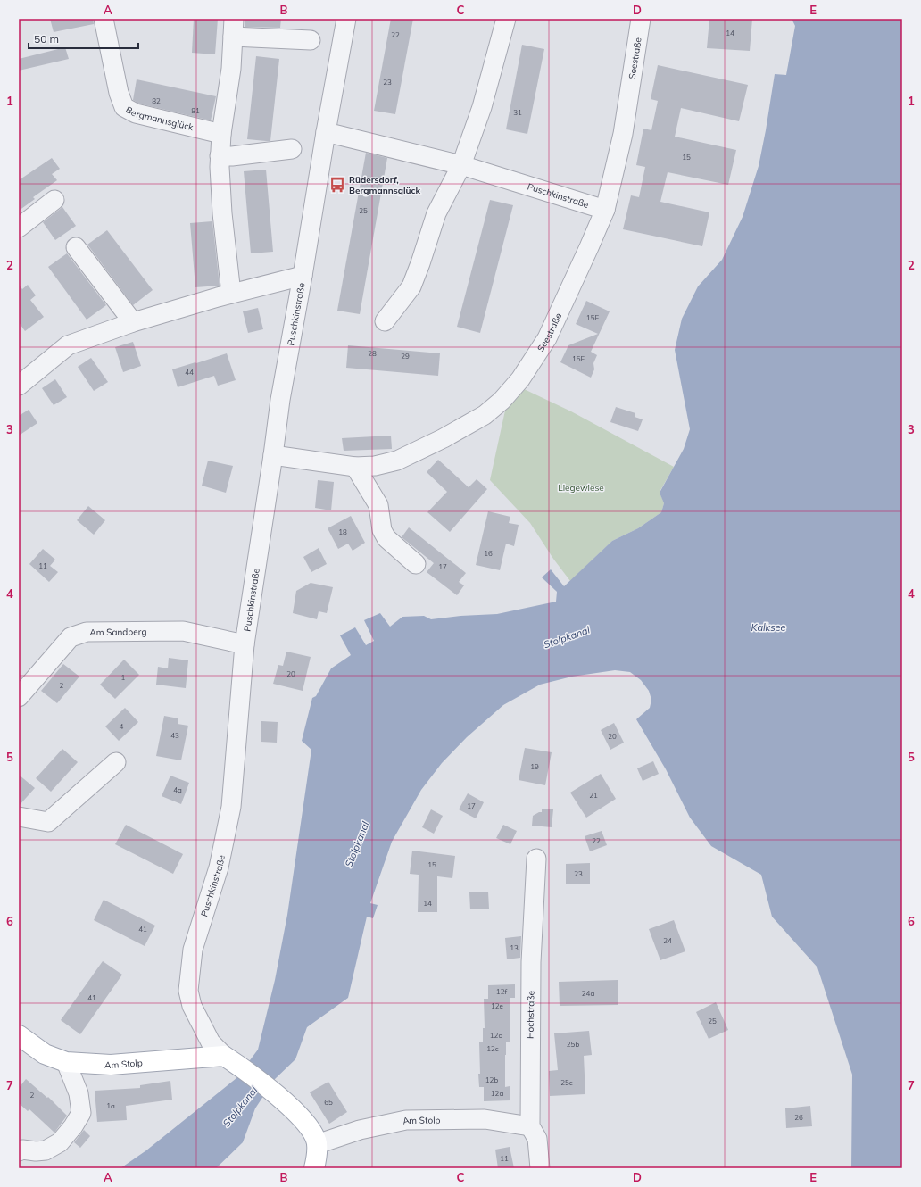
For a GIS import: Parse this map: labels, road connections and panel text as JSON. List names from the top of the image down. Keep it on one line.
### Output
{"streets":{"main road":["Am Stolp"],"street":["Seestraße","Bergmannsglück","Puschkinstraße","Am Sandberg","Hochstraße"]},"crossings":[["Seestraße","Puschkinstraße"],["Puschkinstraße","Am Sandberg"],["Puschkinstraße","Am Stolp"],["Hochstraße","Am Stolp"]],"water":["Kalksee","Stolpkanal"],"parks":["Liegewiese"],"places":{"bus stop":["Rüdersdorf, Bergmannsglück"]},"house_numbers":["14","22","23","82","81","31","15","25","15E","28","29","15F","44","18","16","11","17","20","1","2","4","43","20","19","4a","21","17","22","15","23","14","41","24","13","12f","24a","41","12e","25","12d","25b","12c","12b","25c","12a","2","65","1a","26","11"],"scale_bar":"50 m","grid":{"columns":["A","B","C","D","E"],"rows":["1","2","3","4","5","6","7"]}}
